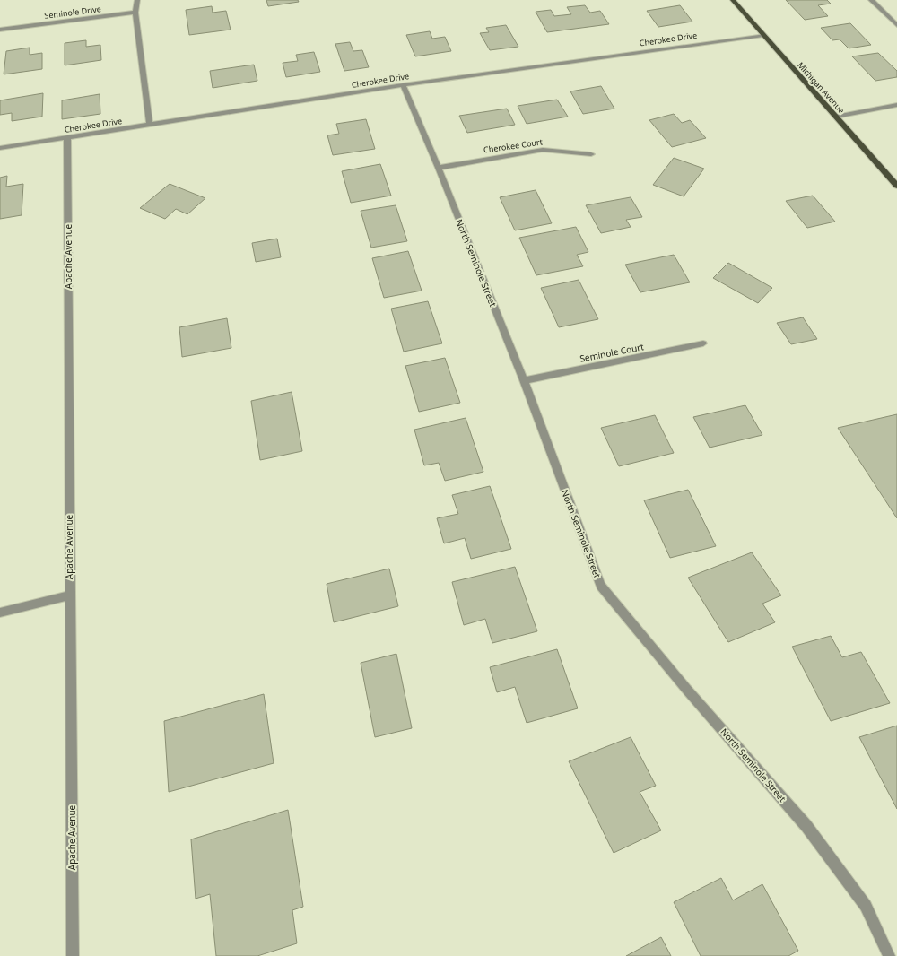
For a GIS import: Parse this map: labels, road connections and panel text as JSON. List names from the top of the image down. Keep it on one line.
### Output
{"streets":{"main road":["Michigan Avenue"],"street":["Seminole Drive","Cherokee Drive","Cherokee Court","Apache Avenue","North Seminole Street","Seminole Court"]},"crossings":[["Cherokee Drive","Michigan Avenue"],["Cherokee Drive","Apache Avenue"],["Cherokee Drive","North Seminole Street"],["Cherokee Court","North Seminole Street"],["North Seminole Street","Seminole Court"]]}
